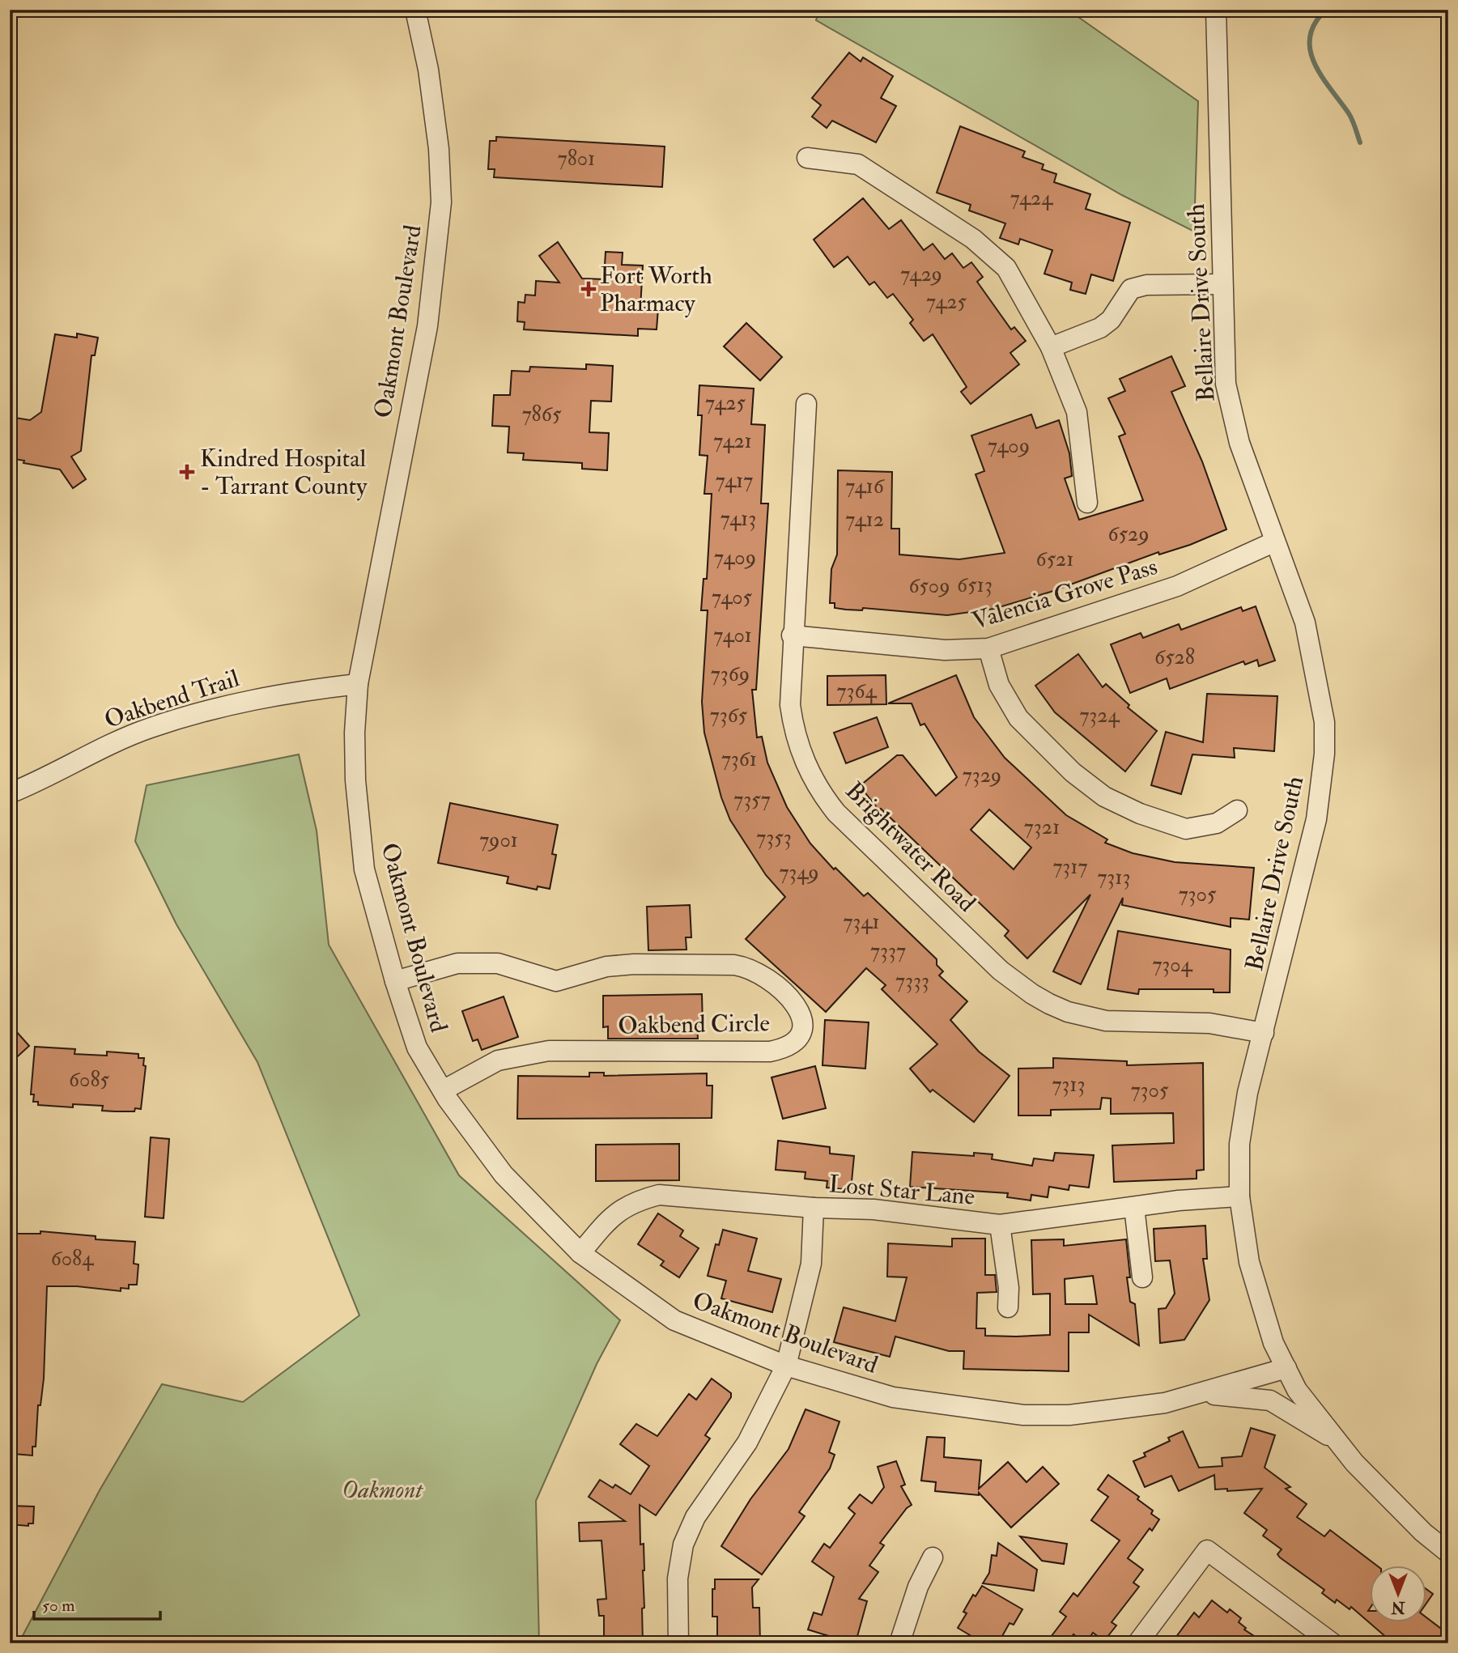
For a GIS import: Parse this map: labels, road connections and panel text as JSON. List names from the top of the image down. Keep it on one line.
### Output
{"streets":{"street":["Bellaire Drive South","Oakmont Boulevard","Valencia Grove Pass","Oakbend Trail","Brightwater Road","Oakbend Circle","Lost Star Lane"]},"crossings":[["Bellaire Drive South","Oakmont Boulevard"],["Bellaire Drive South","Valencia Grove Pass"],["Bellaire Drive South","Brightwater Road"],["Bellaire Drive South","Lost Star Lane"],["Oakmont Boulevard","Oakbend Trail"],["Oakmont Boulevard","Oakbend Circle"],["Oakmont Boulevard","Lost Star Lane"],["Valencia Grove Pass","Brightwater Road"]],"parks":["Oakmont"],"places":{"health":["Fort Worth Pharmacy","Kindred Hospital - Tarrant County"]},"house_numbers":["7801","7424","7429","7425","7425","7865","7421","7409","7417","7416","7413","7412","6529","7409","6521","6513","6509","7405","7401","6528","7369","7364","7365","7324","7361","7329","7357","7321","7353","7901","7317","7349","7313","7305","7341","7337","7304","7333","6085","7313","7305","6084"],"scale_bar":"50 m","north":"bottom"}
